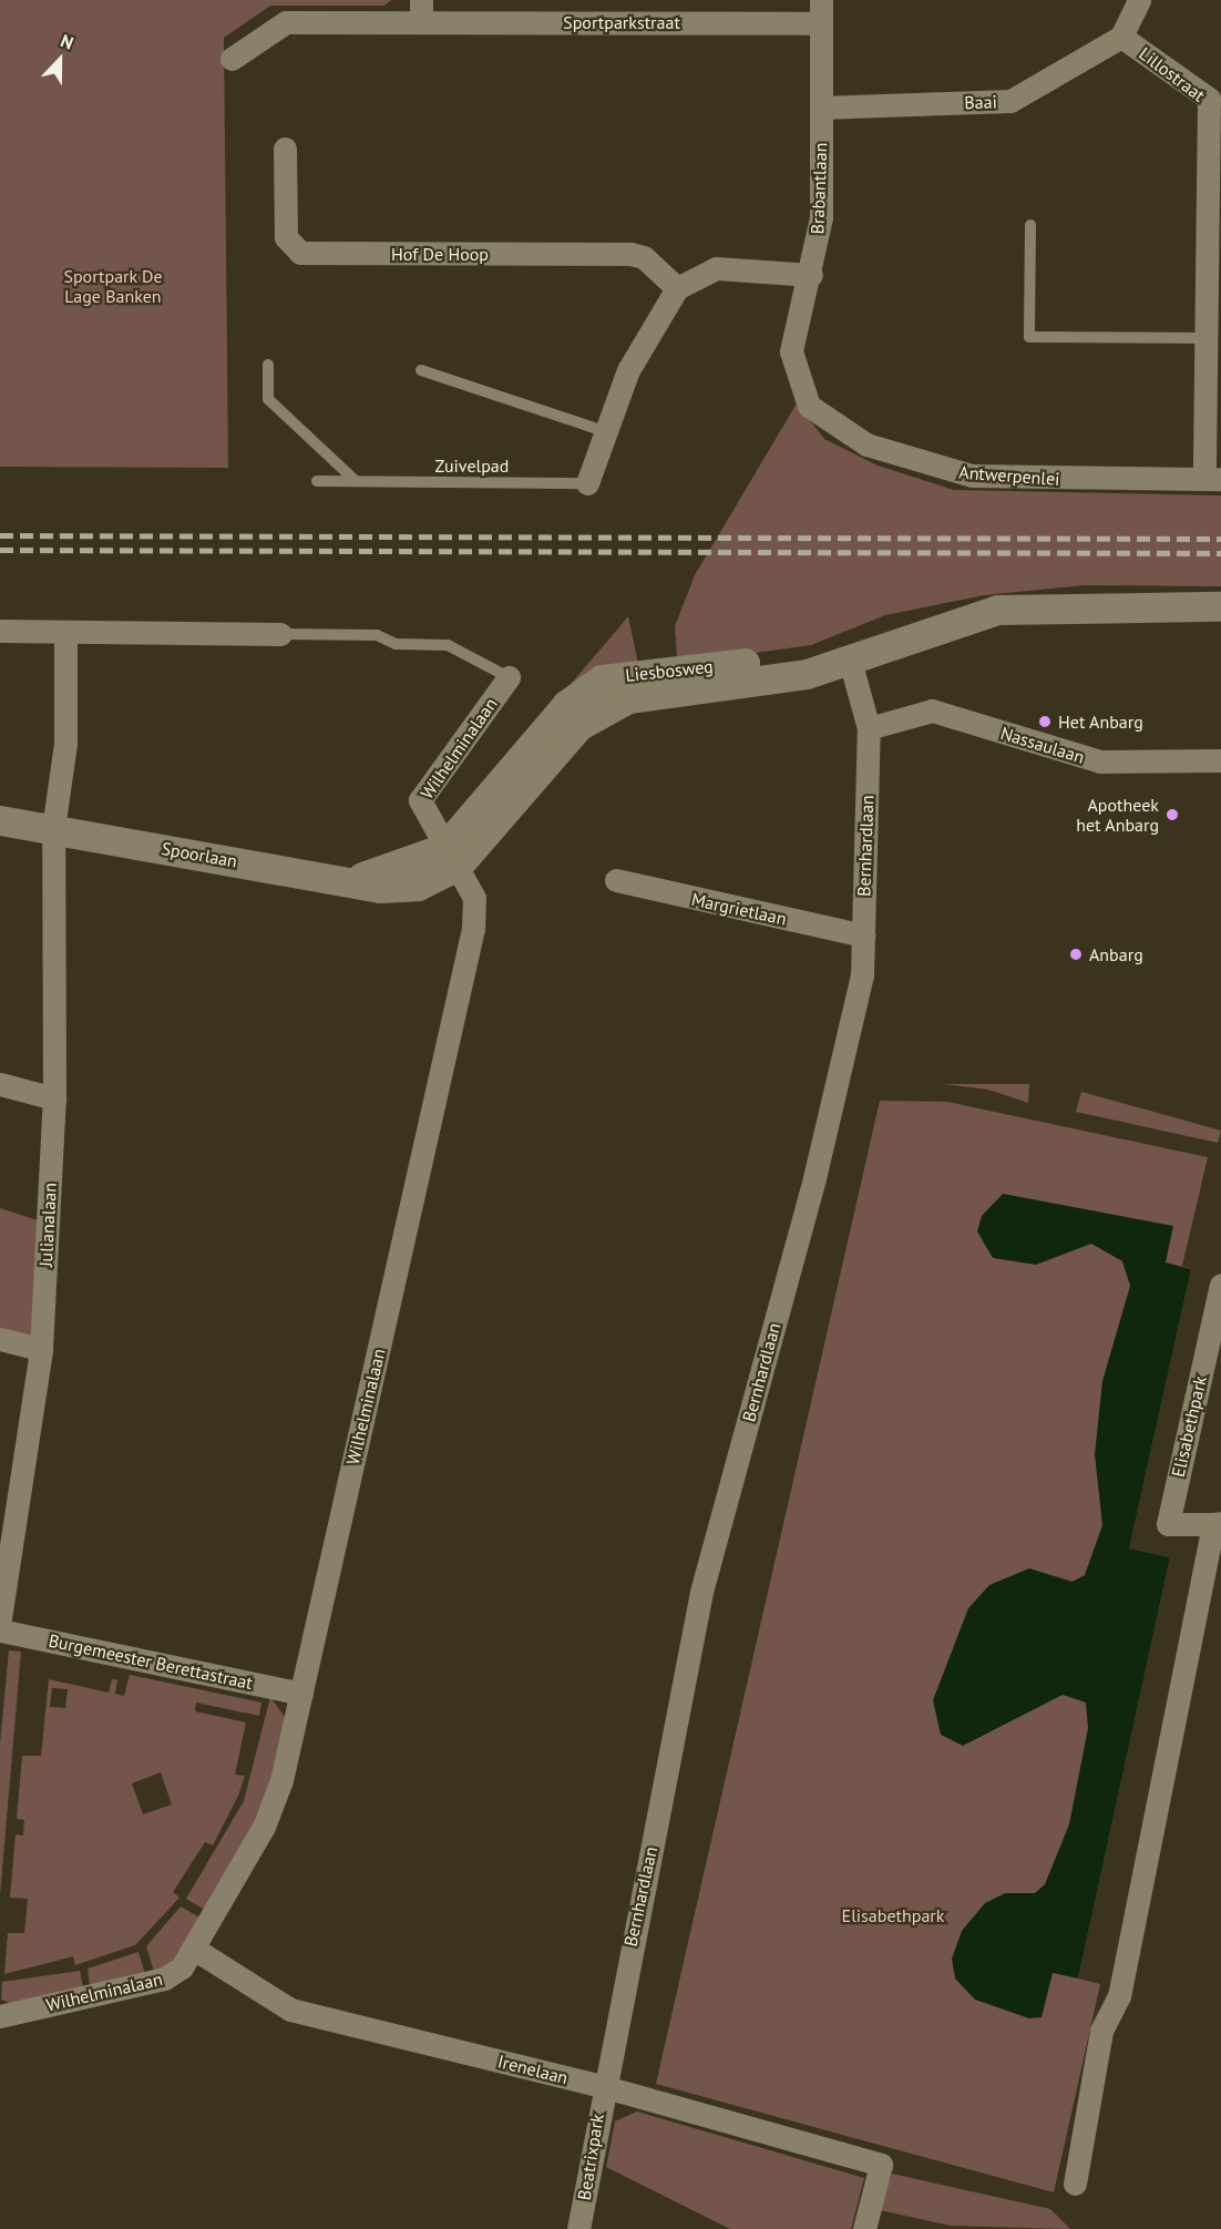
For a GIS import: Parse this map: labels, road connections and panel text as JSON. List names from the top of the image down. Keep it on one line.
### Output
{"streets":{"street":["Sportparkstraat","Lillostraat","Baai","Brabantlaan","Hof De Hoop","Antwerpenlei","Liesbosweg","Nassaulaan","Wilhelminalaan","Bernhardlaan","Spoorlaan","Margrietlaan","Julianalaan","Elisabethpark","Burgemeester Berettastraat","Irenelaan","Beatrixpark"],"lane":["Zuivelpad"]},"crossings":[["Sportparkstraat","Brabantlaan"],["Lillostraat","Baai"],["Lillostraat","Antwerpenlei"],["Baai","Brabantlaan"],["Brabantlaan","Antwerpenlei"],["Liesbosweg","Wilhelminalaan"],["Liesbosweg","Bernhardlaan"],["Liesbosweg","Spoorlaan"],["Nassaulaan","Bernhardlaan"],["Wilhelminalaan","Spoorlaan"],["Wilhelminalaan","Burgemeester Berettastraat"],["Wilhelminalaan","Irenelaan"],["Bernhardlaan","Margrietlaan"],["Bernhardlaan","Irenelaan"],["Bernhardlaan","Beatrixpark"],["Spoorlaan","Julianalaan"],["Irenelaan","Beatrixpark"]],"parks":["Sportpark De Lage Banken","Elisabethpark"],"places":["Het Anbarg","Apotheek het Anbarg","Anbarg"],"north":"top"}
